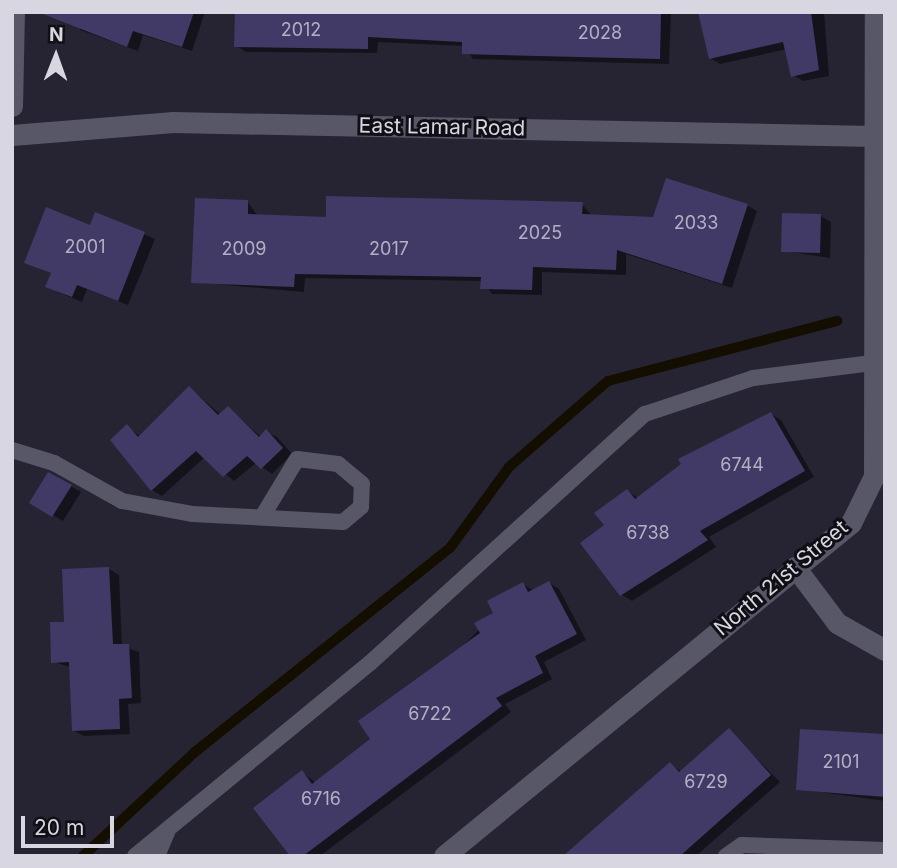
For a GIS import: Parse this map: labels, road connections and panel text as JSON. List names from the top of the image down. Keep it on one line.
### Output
{"streets":{"street":["East Lamar Road","North 21st Street"]},"crossings":[["East Lamar Road","North 21st Street"]],"house_numbers":["2012","2028","2033","2025","2001","2009","2017","6744","6738","6722","2101","6729","6716"],"scale_bar":"20 m","north":"top"}
